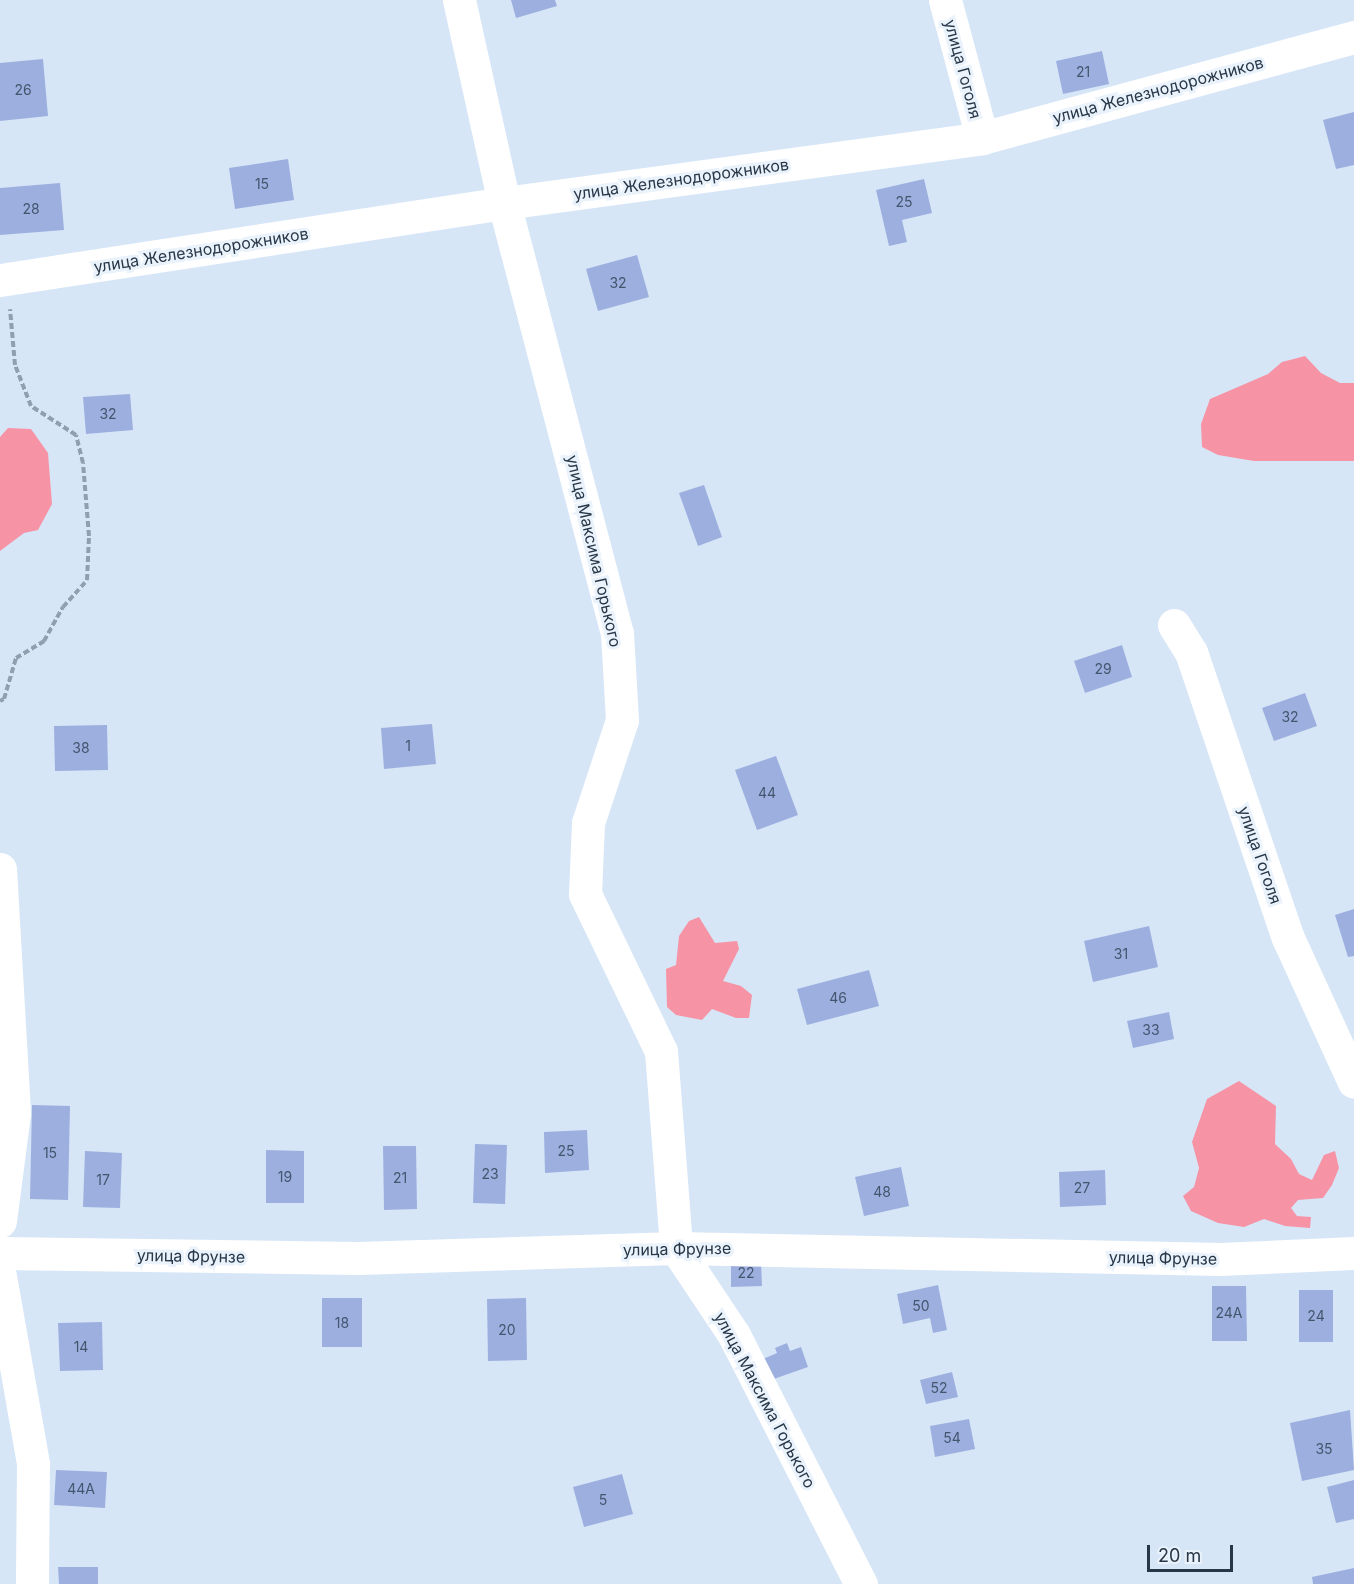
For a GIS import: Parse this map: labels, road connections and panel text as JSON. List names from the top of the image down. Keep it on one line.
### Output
{"streets":{"street":["улица Гоголя","улица Железнодорожников","улица Максима Горького","улица Фрунзе"]},"crossings":[["улица Гоголя","улица Железнодорожников"],["улица Железнодорожников","улица Максима Горького"],["улица Максима Горького","улица Фрунзе"]],"house_numbers":["21","26","15","25","28","32","32","29","32","1","38","44","31","46","33","25","15","23","19","21","17","27","48","22","50","24А","24","18","20","14","52","54","35","44А","5"],"scale_bar":"20 m"}
